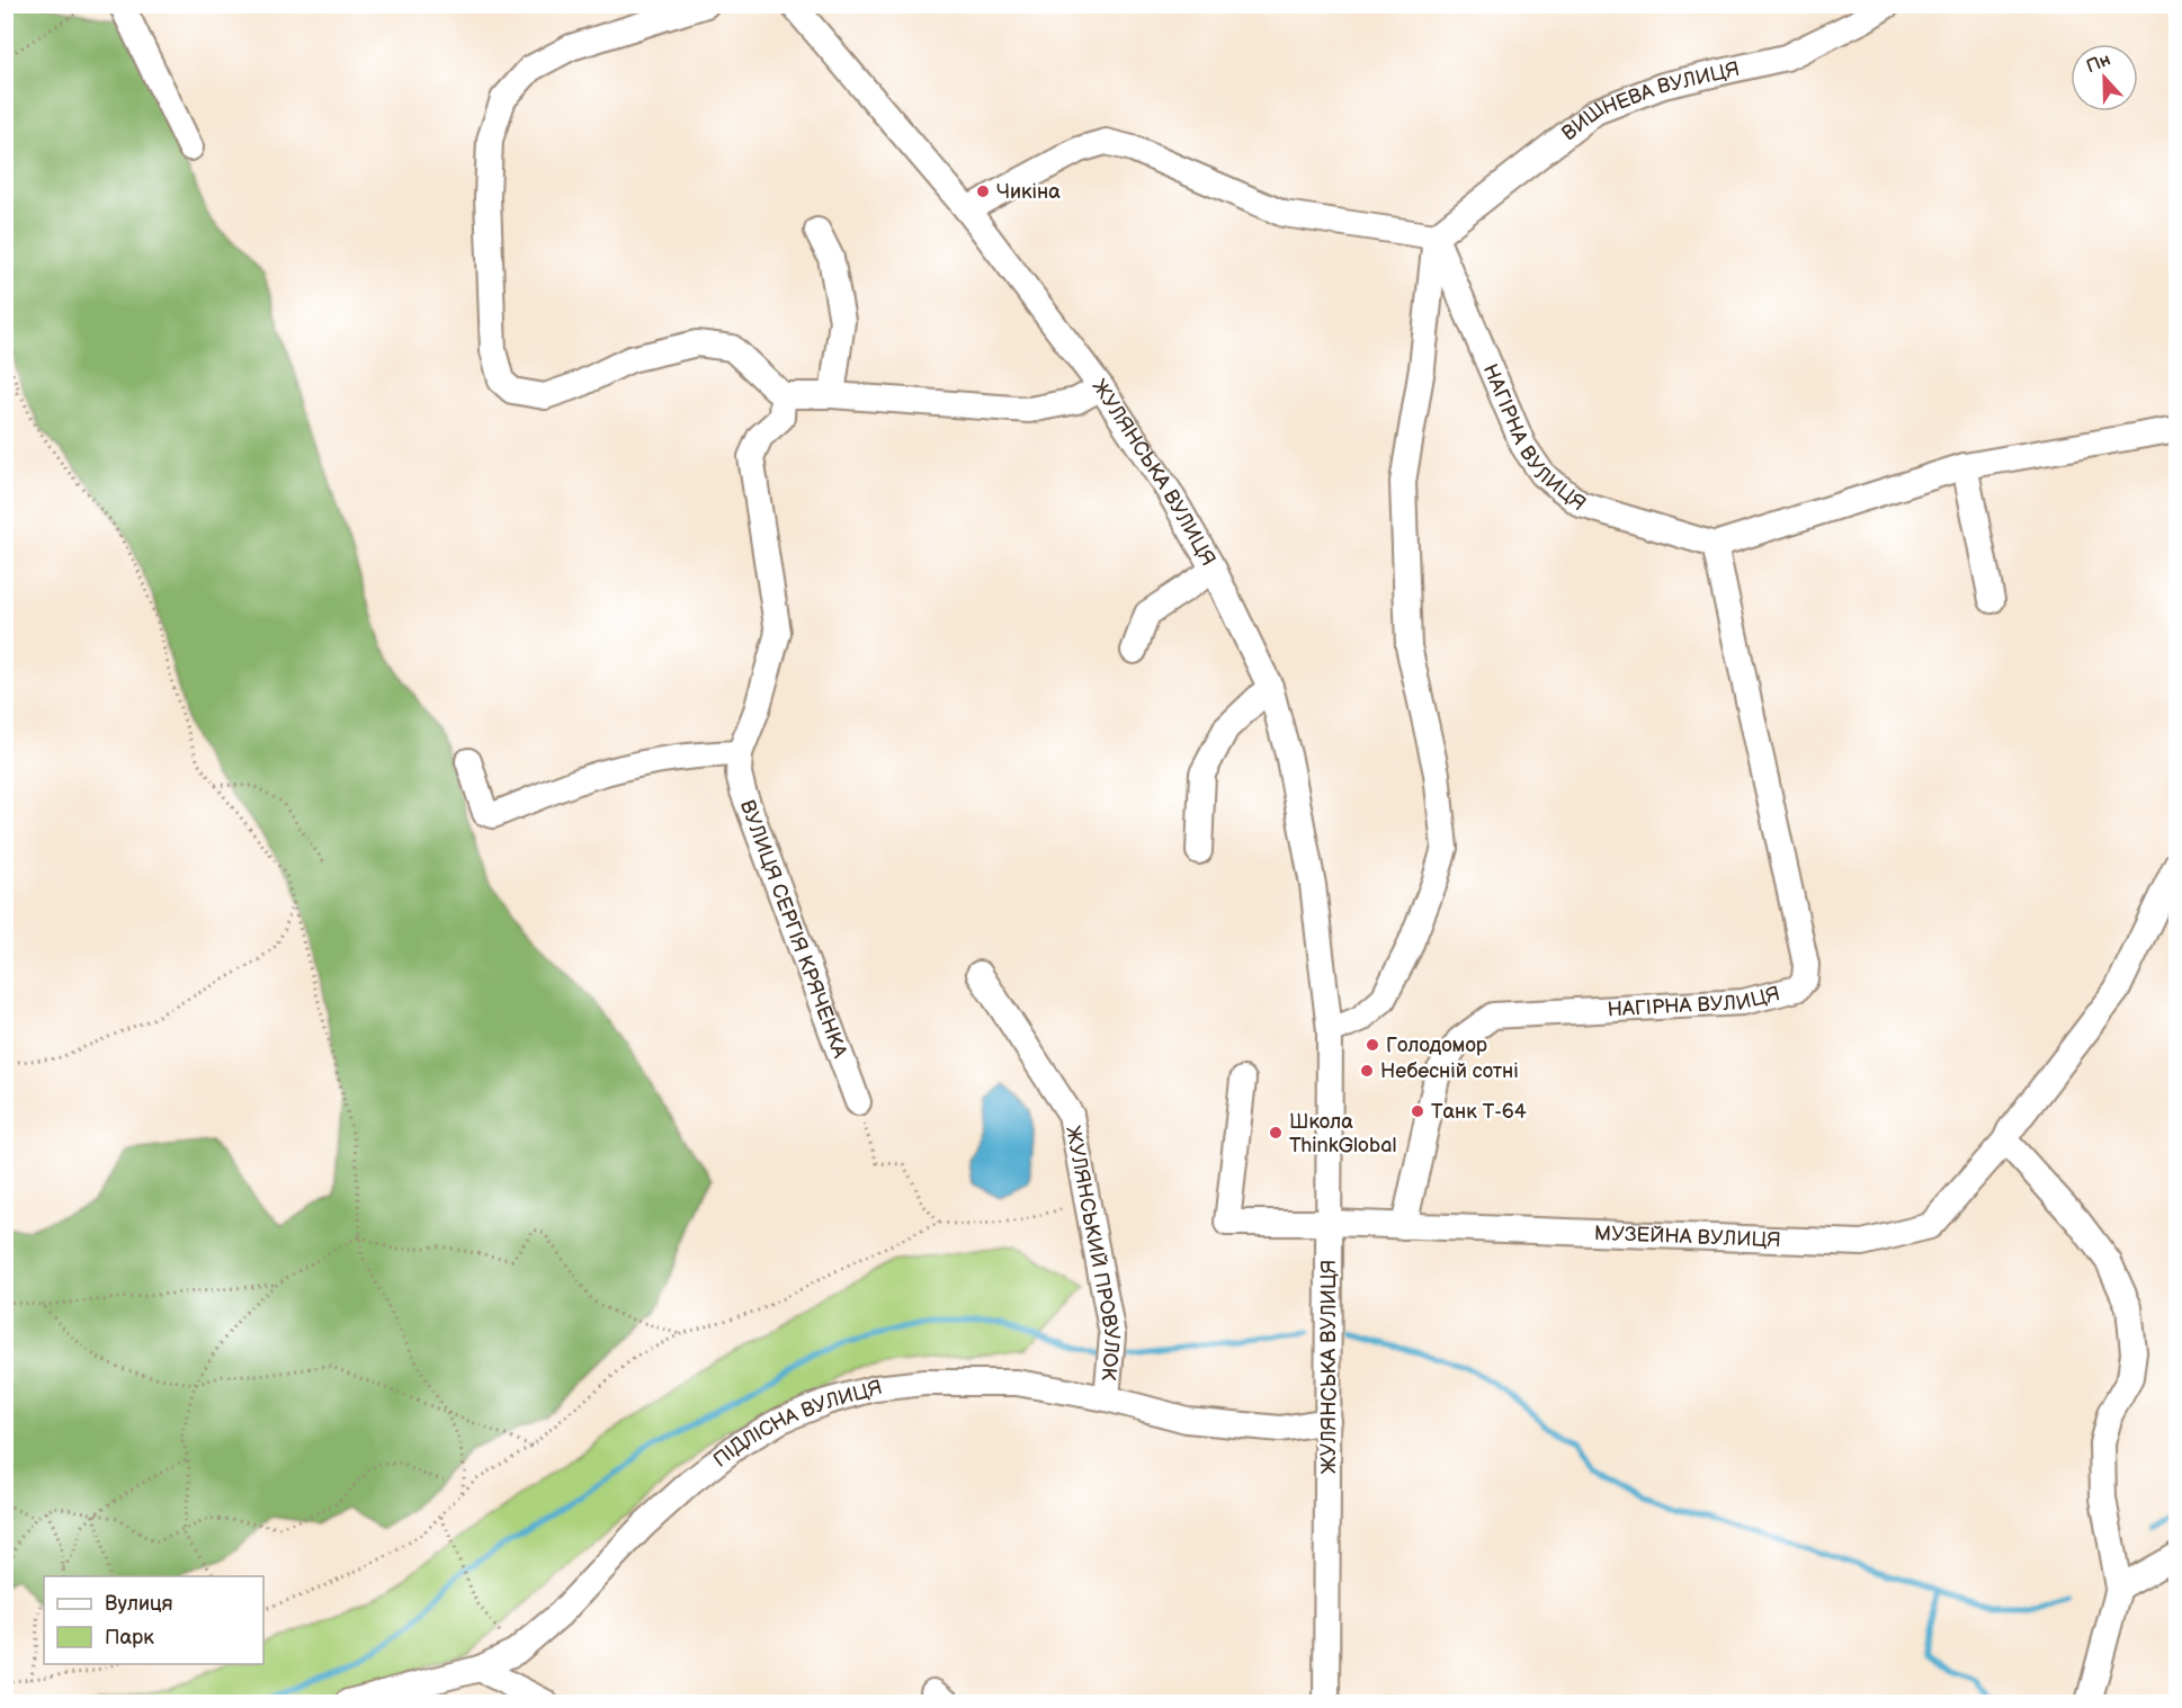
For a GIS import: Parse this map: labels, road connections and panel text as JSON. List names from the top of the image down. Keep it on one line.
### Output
{"streets":{"street":["ВИШНЕВА ВУЛИЦЯ","НАГІРНА ВУЛИЦЯ","ЖУЛЯНСЬКА ВУЛИЦЯ","ВУЛИЦЯ СЕРГІЯ КРЯЧЕНКА","МУЗЕЙНА ВУЛИЦЯ","ЖУЛЯНСЬКИЙ ПРОВУЛОК","ПІДЛІСНА ВУЛИЦЯ"]},"crossings":[["ВИШНЕВА ВУЛИЦЯ","НАГІРНА ВУЛИЦЯ"],["НАГІРНА ВУЛИЦЯ","МУЗЕЙНА ВУЛИЦЯ"],["ЖУЛЯНСЬКА ВУЛИЦЯ","МУЗЕЙНА ВУЛИЦЯ"],["ЖУЛЯНСЬКА ВУЛИЦЯ","ПІДЛІСНА ВУЛИЦЯ"],["ЖУЛЯНСЬКИЙ ПРОВУЛОК","ПІДЛІСНА ВУЛИЦЯ"]],"places":["Чикіна","Голодомор","Небесній сотні","Танк Т-64","Школа ThinkGlobal"],"legend":["Вулиця","Парк"],"north":"top"}
